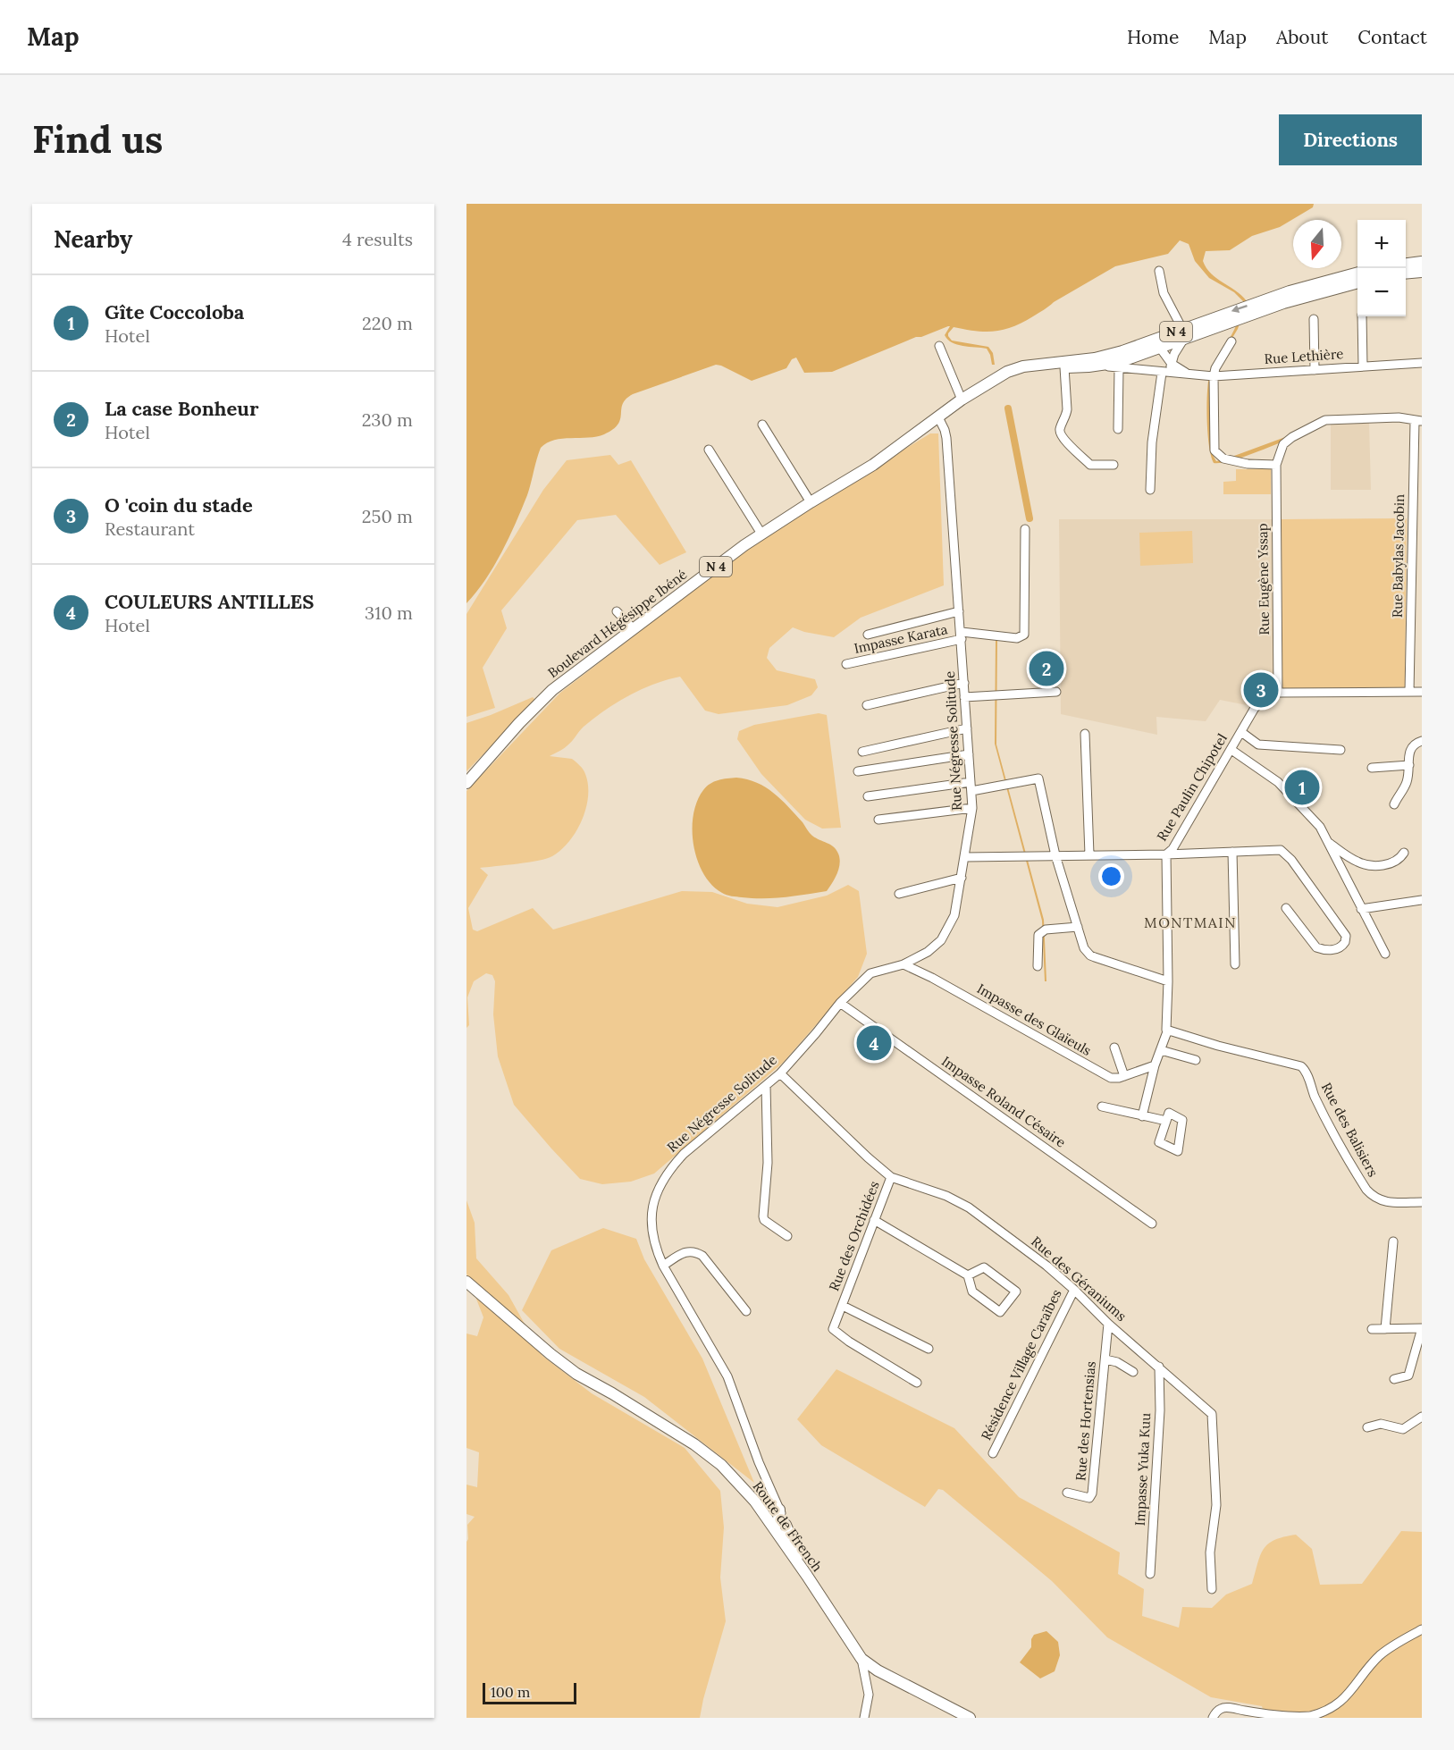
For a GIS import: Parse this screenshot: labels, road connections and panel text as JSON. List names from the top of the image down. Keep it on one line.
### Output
{"streets":{"main road":["N 4","Boulevard Hégésippe Ibéné","Route de Ffrench"],"street":["Rue Lethière","Rue Babylas Jacobin","Rue Eugène Yssap","Impasse Karata","Rue Négresse Solitude","Rue Paulin Chipotel","Impasse des Glaïeuls","Impasse Roland Césaire","Rue des Balisiers","Rue des Orchidées","Rue des Géraniums","Résidence Village Caraïbes","Rue des Hortensias","Impasse Yuka Kuu"]},"crossings":[["Rue Lethière","Boulevard Hégésippe Ibéné"],["Rue Eugène Yssap","Rue Paulin Chipotel"],["Boulevard Hégésippe Ibéné","Rue Négresse Solitude"],["Impasse Karata","Rue Négresse Solitude"],["Rue Négresse Solitude","Rue Paulin Chipotel"],["Rue Négresse Solitude","Impasse des Glaïeuls"],["Rue Négresse Solitude","Impasse Roland Césaire"],["Rue Négresse Solitude","Rue des Géraniums"],["Rue des Orchidées","Rue des Géraniums"],["Rue des Géraniums","Résidence Village Caraïbes"],["Rue des Géraniums","Rue des Hortensias"],["Rue des Géraniums","Impasse Yuka Kuu"]],"districts":["MONTMAIN"],"scale_bar":"100 m","north":"bottom","page":{"header":"Map","nav":["Home","Map","About","Contact"],"buttons":"Directions","title":"Find us","heading":["Nearby","4 results"],"map_buttons":["+","−"],"list":[{"mark":"1","name":"Gîte Coccoloba","note":"Hotel","value":"220 m"},{"mark":"2","name":"La case Bonheur","note":"Hotel","value":"230 m"},{"mark":"3","name":"O 'coin du stade","note":"Restaurant","value":"250 m"},{"mark":"4","name":"COULEURS ANTILLES","note":"Hotel","value":"310 m"}],"pins":["2","3","1","4"],"scale":"100 m"}}
